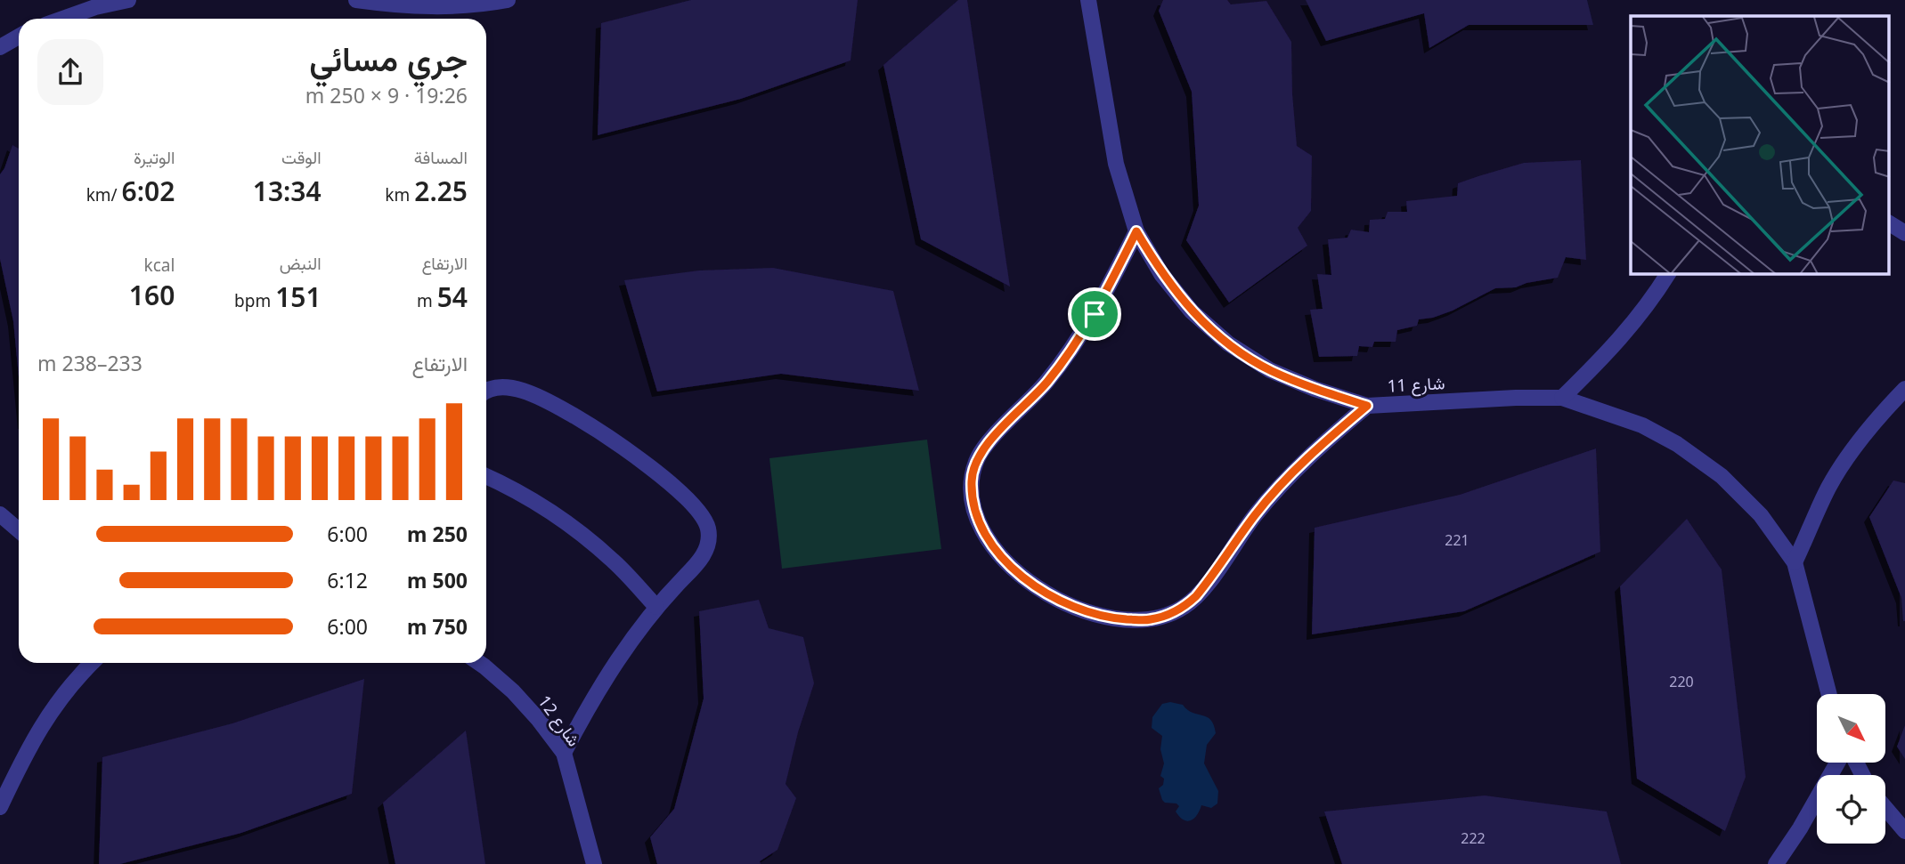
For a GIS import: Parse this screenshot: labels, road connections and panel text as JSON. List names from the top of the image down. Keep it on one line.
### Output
{"streets":{"street":["شارع 11","شارع 12"]},"house_numbers":["221","220","222"],"north":"bottom right","page":{"heading":["جري مسائي","19:26 · 9 × 250 m"],"stats":[["المسافة","2.25 km"],["الوقت","13:34"],["الوتيرة","6:02 /km"],["الارتفاع","54 m"],["النبض","151 bpm"],["kcal","160"]],"chart":["الارتفاع","233–238 m"],"list":[{"name":"250 m","note":"6:00"},{"name":"500 m","note":"6:12"},{"name":"750 m","note":"6:00"}]}}
